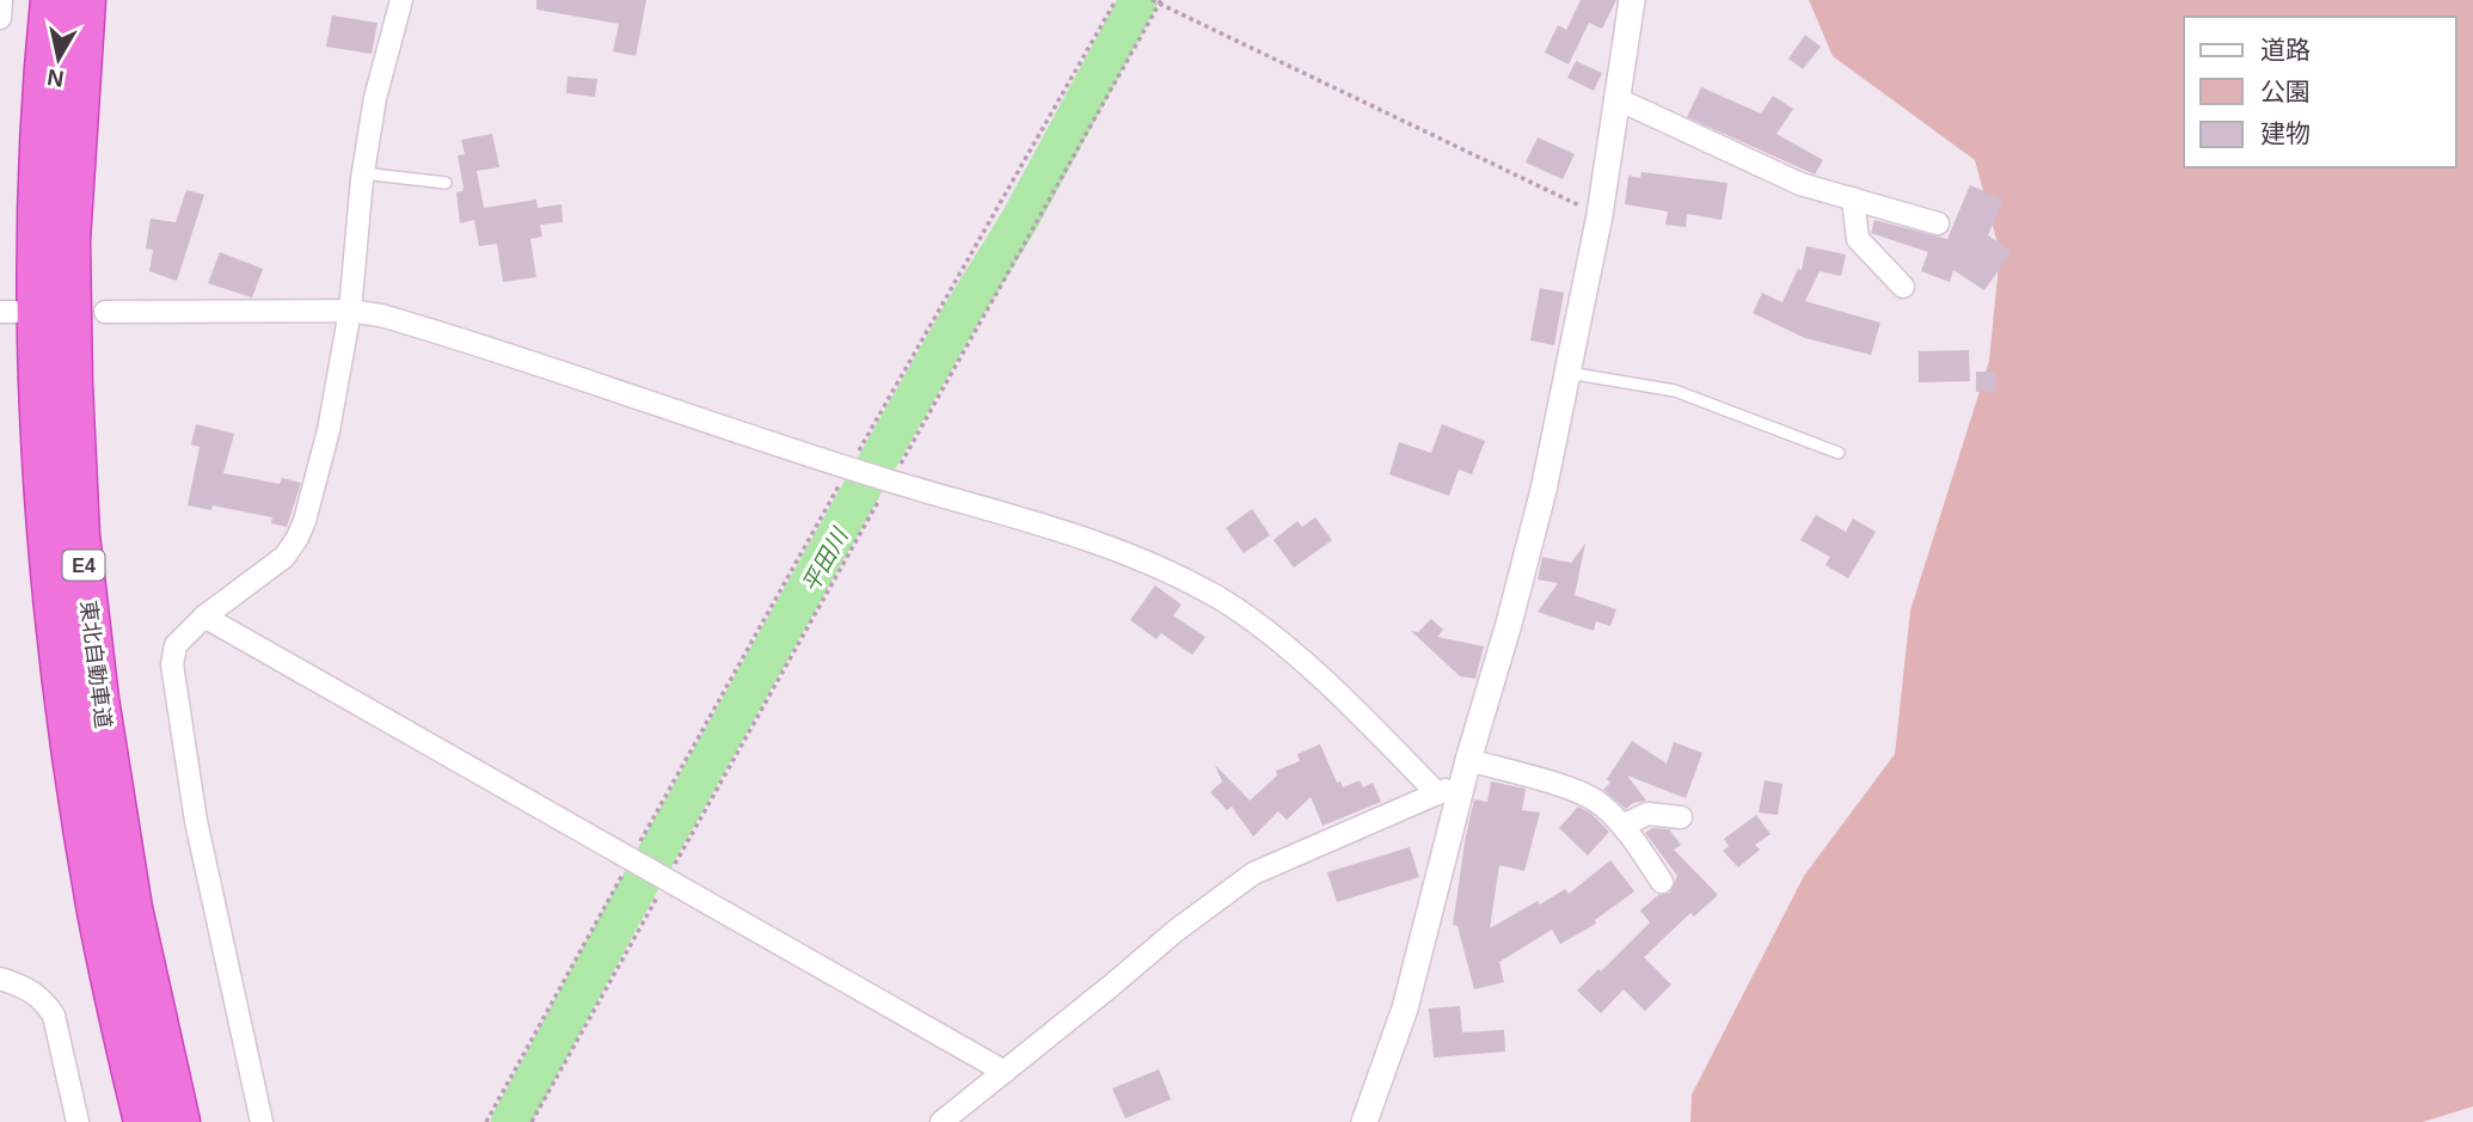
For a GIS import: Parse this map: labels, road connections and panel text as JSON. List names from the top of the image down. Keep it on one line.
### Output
{"streets":{"highway":["E4","東北自動車道"]},"water":["平田川"],"legend":["道路","公園","建物"],"north":"bottom"}
